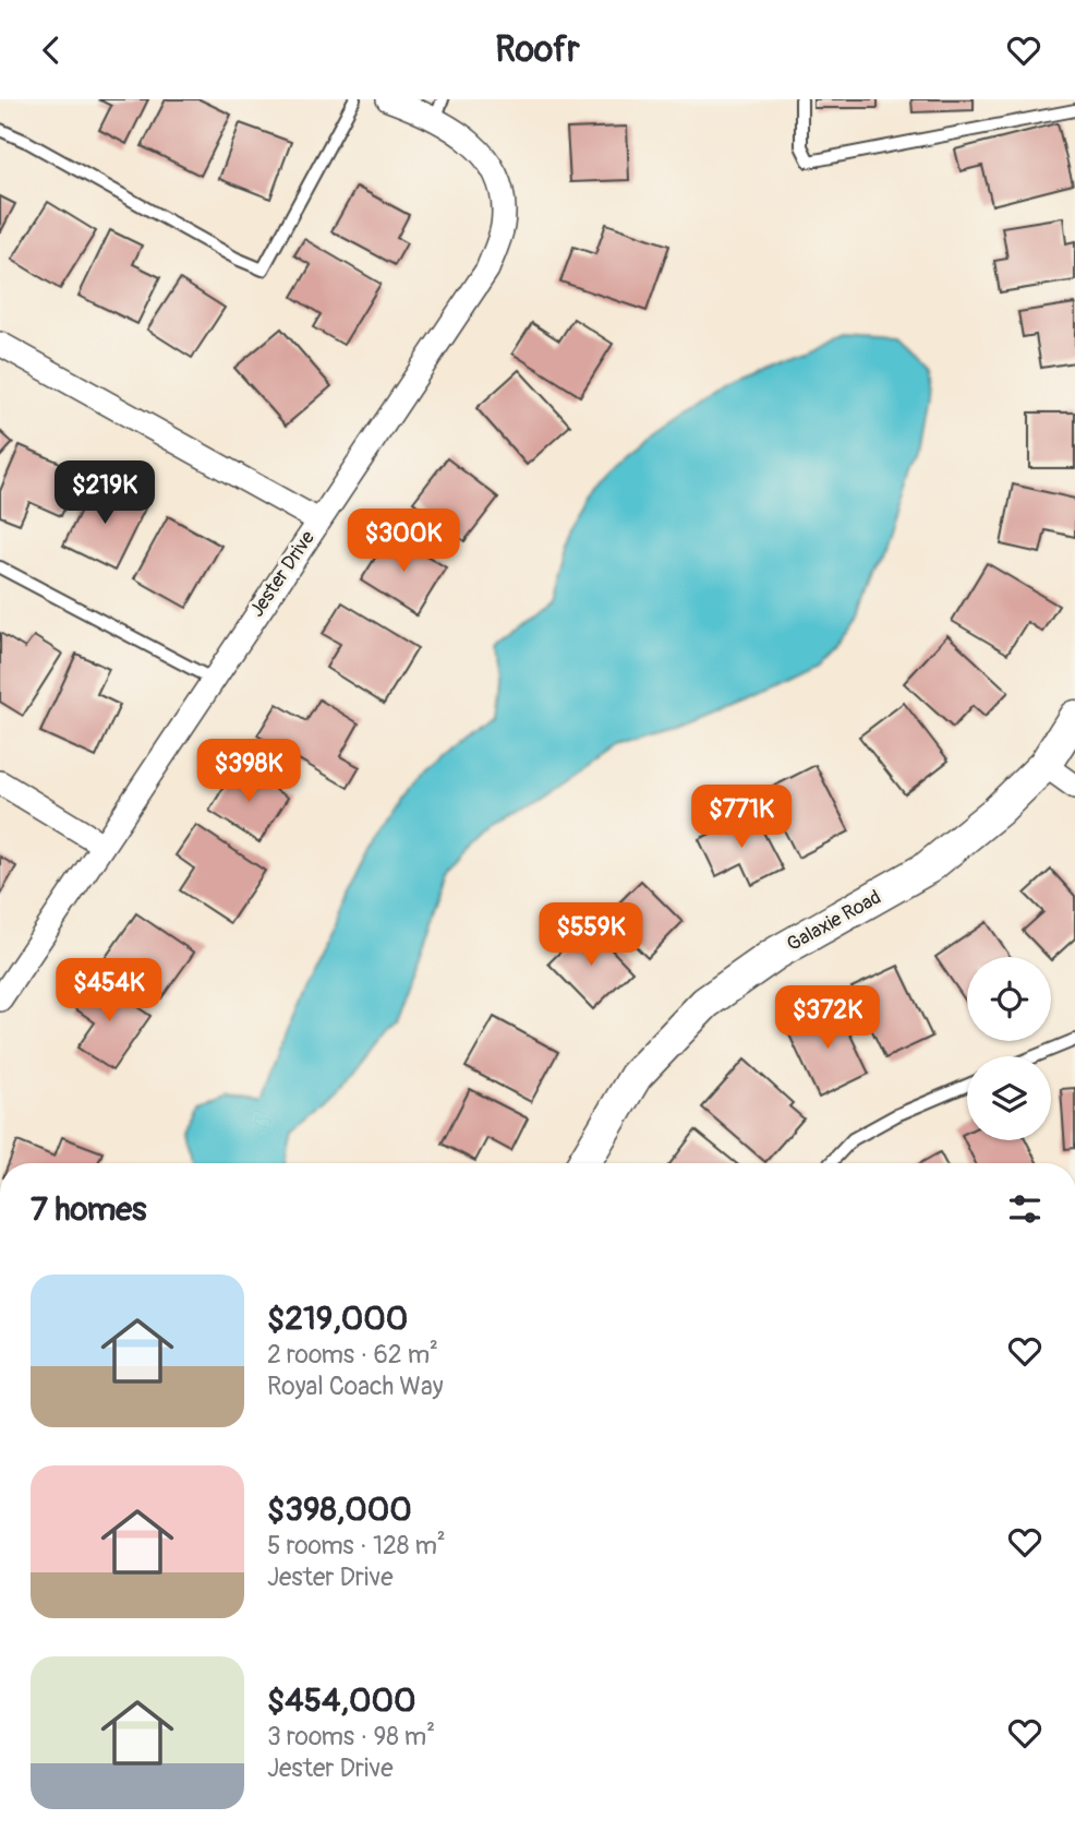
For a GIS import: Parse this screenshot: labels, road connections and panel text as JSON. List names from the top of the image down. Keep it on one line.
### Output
{"streets":{"street":["Jester Drive","Galaxie Road"]},"page":{"header":"Roofr","price":["$219K","$300K","$398K","$771K","$559K","$454K","$372K"],"heading":"7 homes","list":[{"name":"$219,000","note":"2 rooms · 62 m² · Royal Coach Way"},{"name":"$398,000","note":"5 rooms · 128 m² · Jester Drive"},{"name":"$454,000","note":"3 rooms · 98 m² · Jester Drive"}]}}
